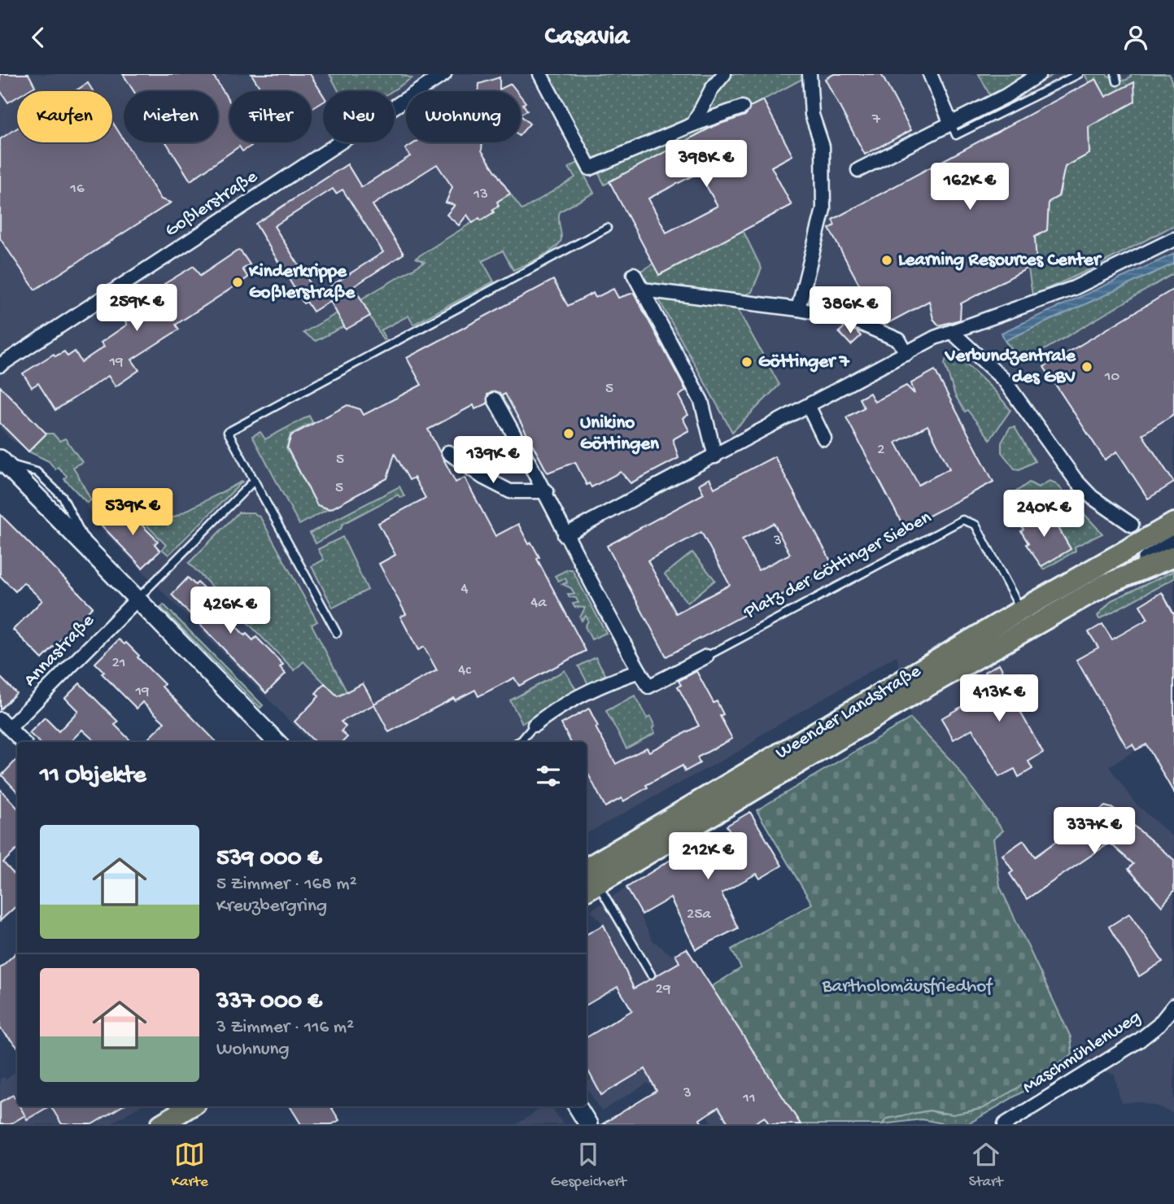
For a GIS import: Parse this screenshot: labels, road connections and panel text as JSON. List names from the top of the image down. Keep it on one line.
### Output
{"streets":{"main road":["Weender Landstraße"],"street":["Goßlerstraße","Platz der Göttinger Sieben","Annastraße","Maschmühlenweg"]},"crossings":[["Platz der Göttinger Sieben","Weender Landstraße"]],"parks":["Bartholomäusfriedhof"],"places":["Learning Resources Center","Kinderkrippe Goßlerstraße","Göttinger 7","Verbundzentrale des GBV","Unikino Göttingen"],"house_numbers":["7","16","13","19","10","5","2","5","5","3","4","4a","21","4c","19","25a","29","3","11"],"page":{"header":"Casavia","chip":["Kaufen","Mieten","Filter","Neu","Wohnung"],"price":["398K €","162K €","259K €","386K €","139K €","539K €","240K €","426K €","413K €","337K €","212K €"],"heading":"11 Objekte","list":[{"name":"539 000 €","note":"5 Zimmer · 168 m² · Kreuzbergring"},{"name":"337 000 €","note":"3 Zimmer · 116 m² · Wohnung"}],"tabs":["Karte","Gespeichert","Start"]}}
